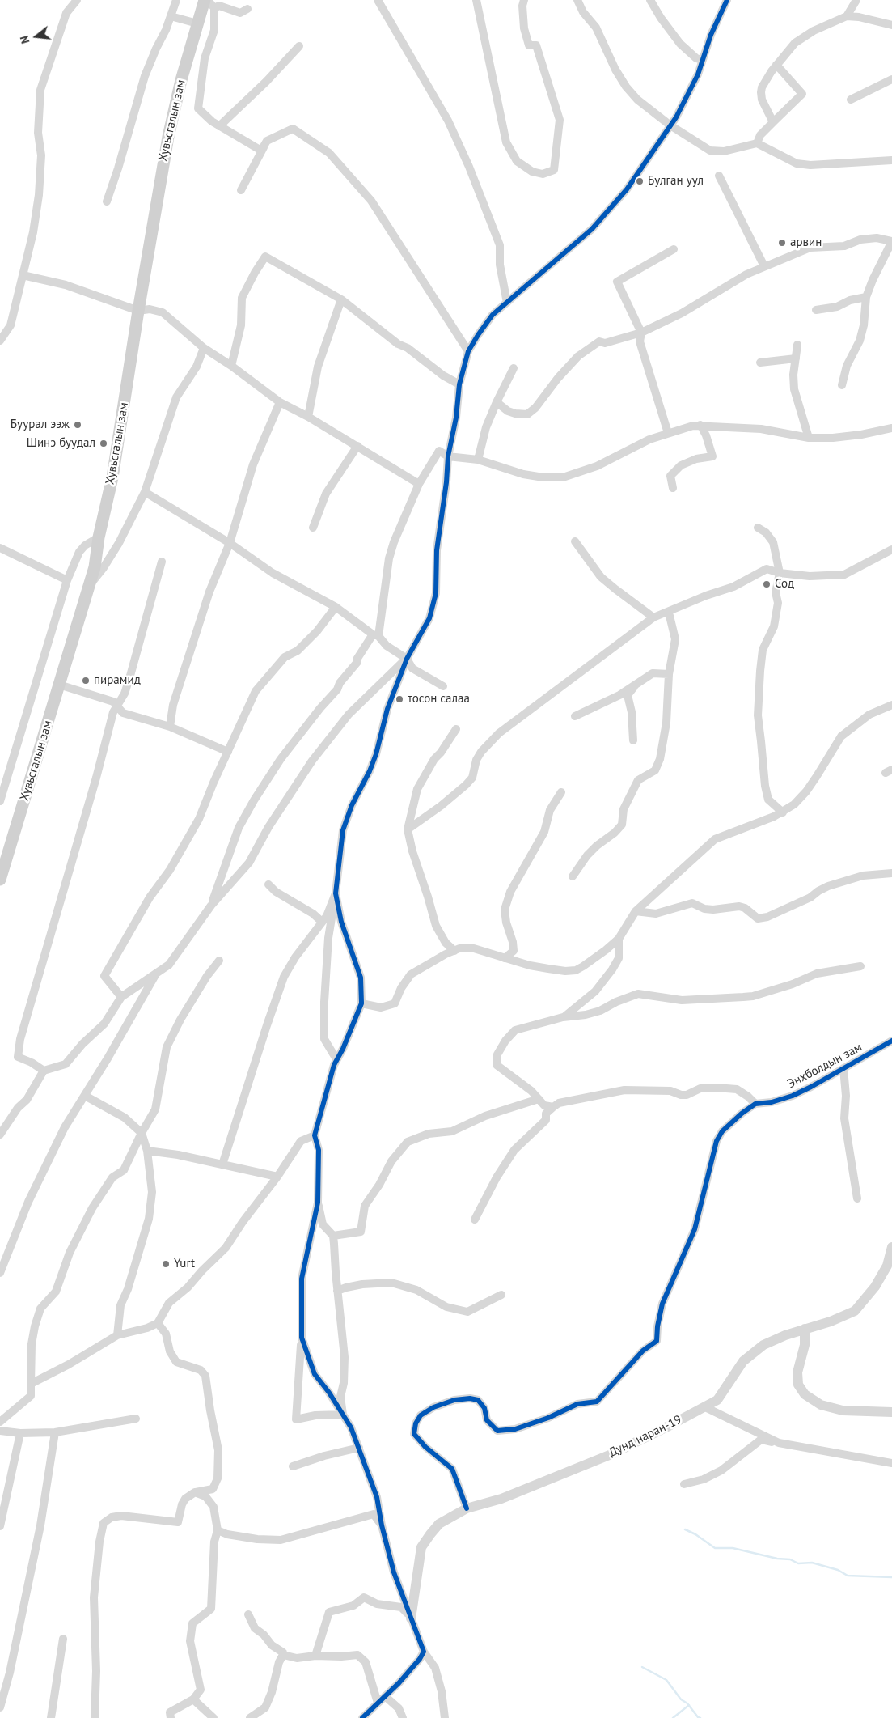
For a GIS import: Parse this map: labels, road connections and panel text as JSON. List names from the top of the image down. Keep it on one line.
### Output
{"streets":{"main road":["Хувьсгалын зам"],"street":["Энхболдын зам","Дунд наран-19"]},"crossings":[["Энхболдын зам","Дунд наран-19"]],"places":["Булган уул","арвин","Буурал ээж","Шинэ буудал","Сод","пирамид","тосон салаа","Yurt"],"north":"left"}
